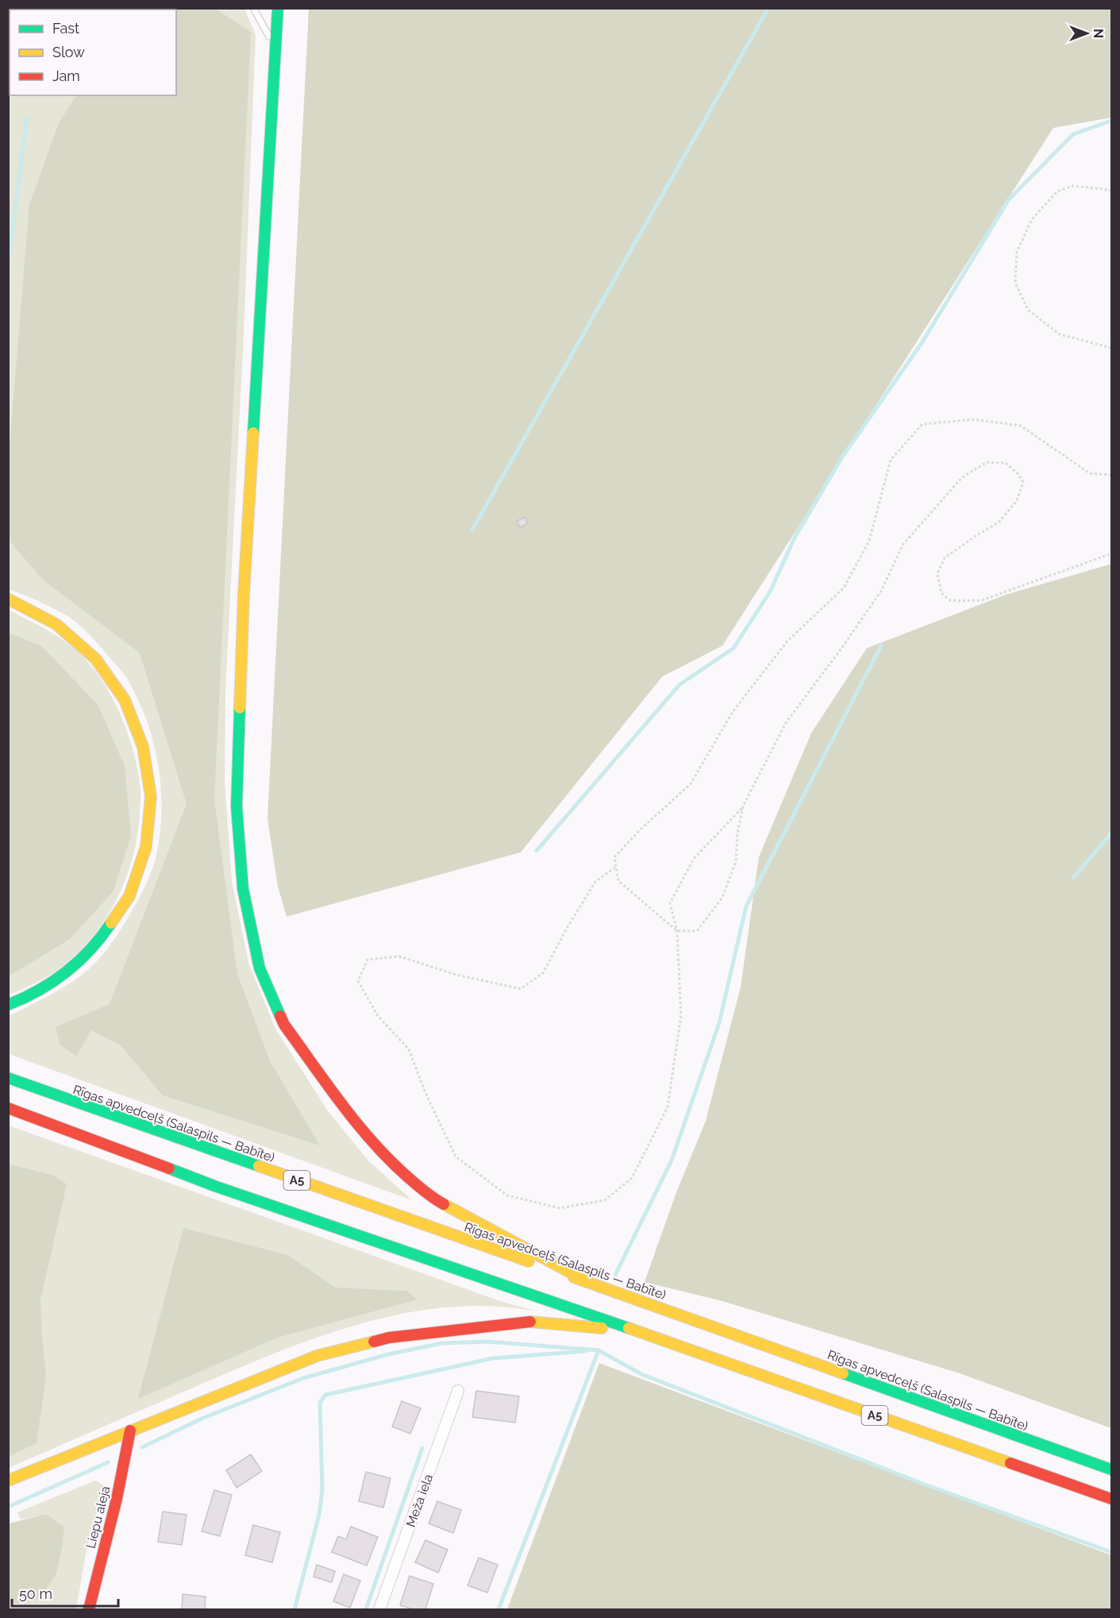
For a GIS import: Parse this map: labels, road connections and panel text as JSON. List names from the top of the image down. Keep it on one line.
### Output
{"streets":{"main road":["Rīgas apvedceļš (Salaspils — Babīte)","A5","Liepu aleja"],"street":["Meža iela"]},"legend":["Fast","Slow","Jam"],"scale_bar":"50 m","north":"right"}
